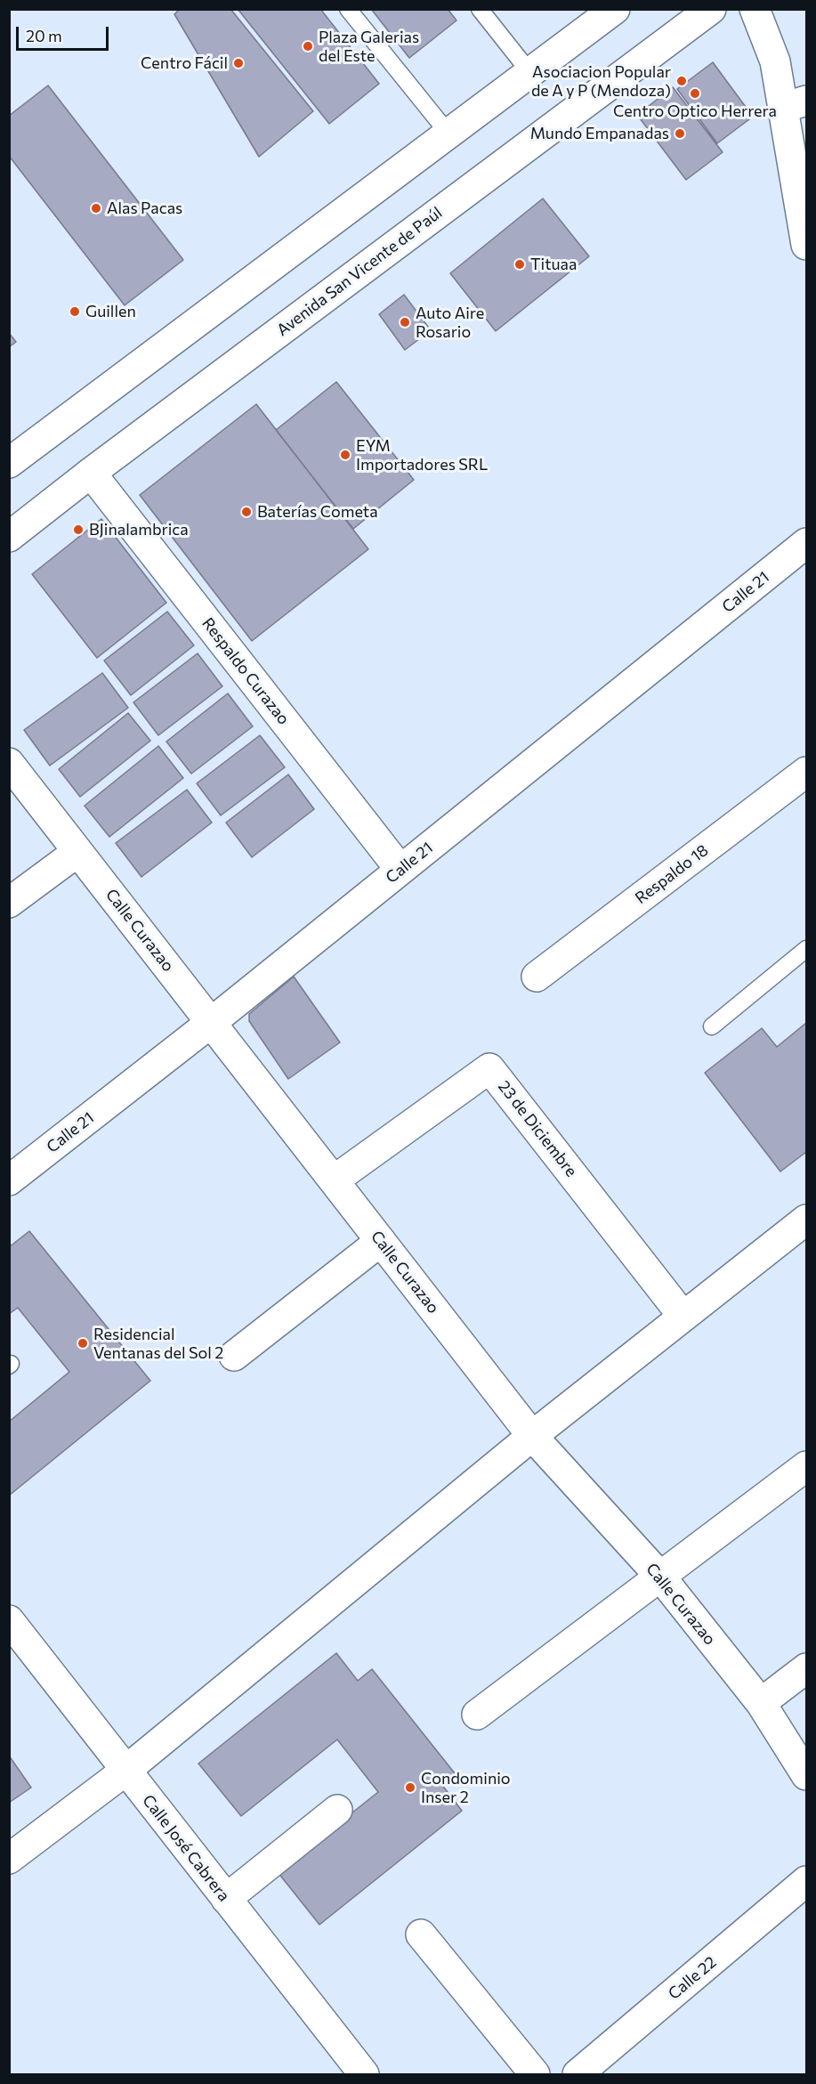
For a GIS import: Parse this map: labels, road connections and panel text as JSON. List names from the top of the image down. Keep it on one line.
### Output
{"streets":{"street":["Avenida San Vicente de Paúl","Calle 21","Respaldo Curazao","Respaldo 18","Calle Curazao","23 de Diciembre","Calle José Cabrera","Calle 22"]},"crossings":[["Avenida San Vicente de Paúl","Respaldo Curazao"],["Calle 21","Respaldo Curazao"],["Calle 21","Calle Curazao"],["Calle Curazao","23 de Diciembre"]],"places":["Plaza Galerias del Este","Centro Fácil","Asociacion Popular de A y P (Mendoza)","Centro Optico Herrera","Mundo Empanadas","Alas Pacas","Tituaa","Guillen","Auto Aire Rosario","EYM Importadores SRL","Baterías Cometa","BJinalambrica","Residencial Ventanas del Sol 2","Condominio Inser 2"],"scale_bar":"20 m"}
